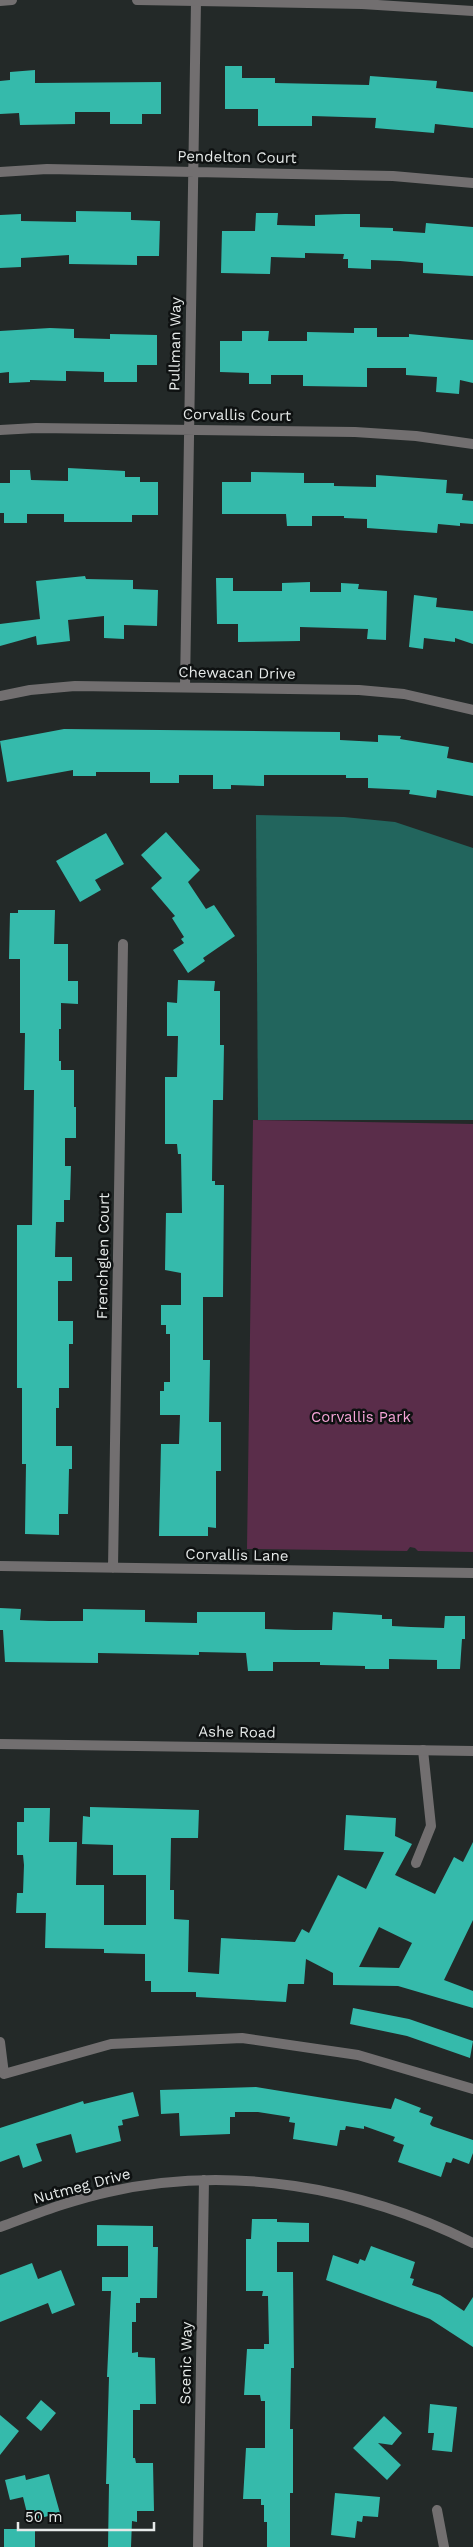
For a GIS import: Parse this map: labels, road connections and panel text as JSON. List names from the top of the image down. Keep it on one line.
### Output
{"streets":{"street":["Pendelton Court","Pullman Way","Corvallis Court","Chewacan Drive","Frenchglen Court","Corvallis Lane","Ashe Road","Nutmeg Drive","Scenic Way"]},"crossings":[["Pendelton Court","Pullman Way"],["Pullman Way","Corvallis Court"],["Pullman Way","Chewacan Drive"],["Frenchglen Court","Corvallis Lane"],["Nutmeg Drive","Scenic Way"]],"parks":["Corvallis Park"],"scale_bar":"50 m"}
